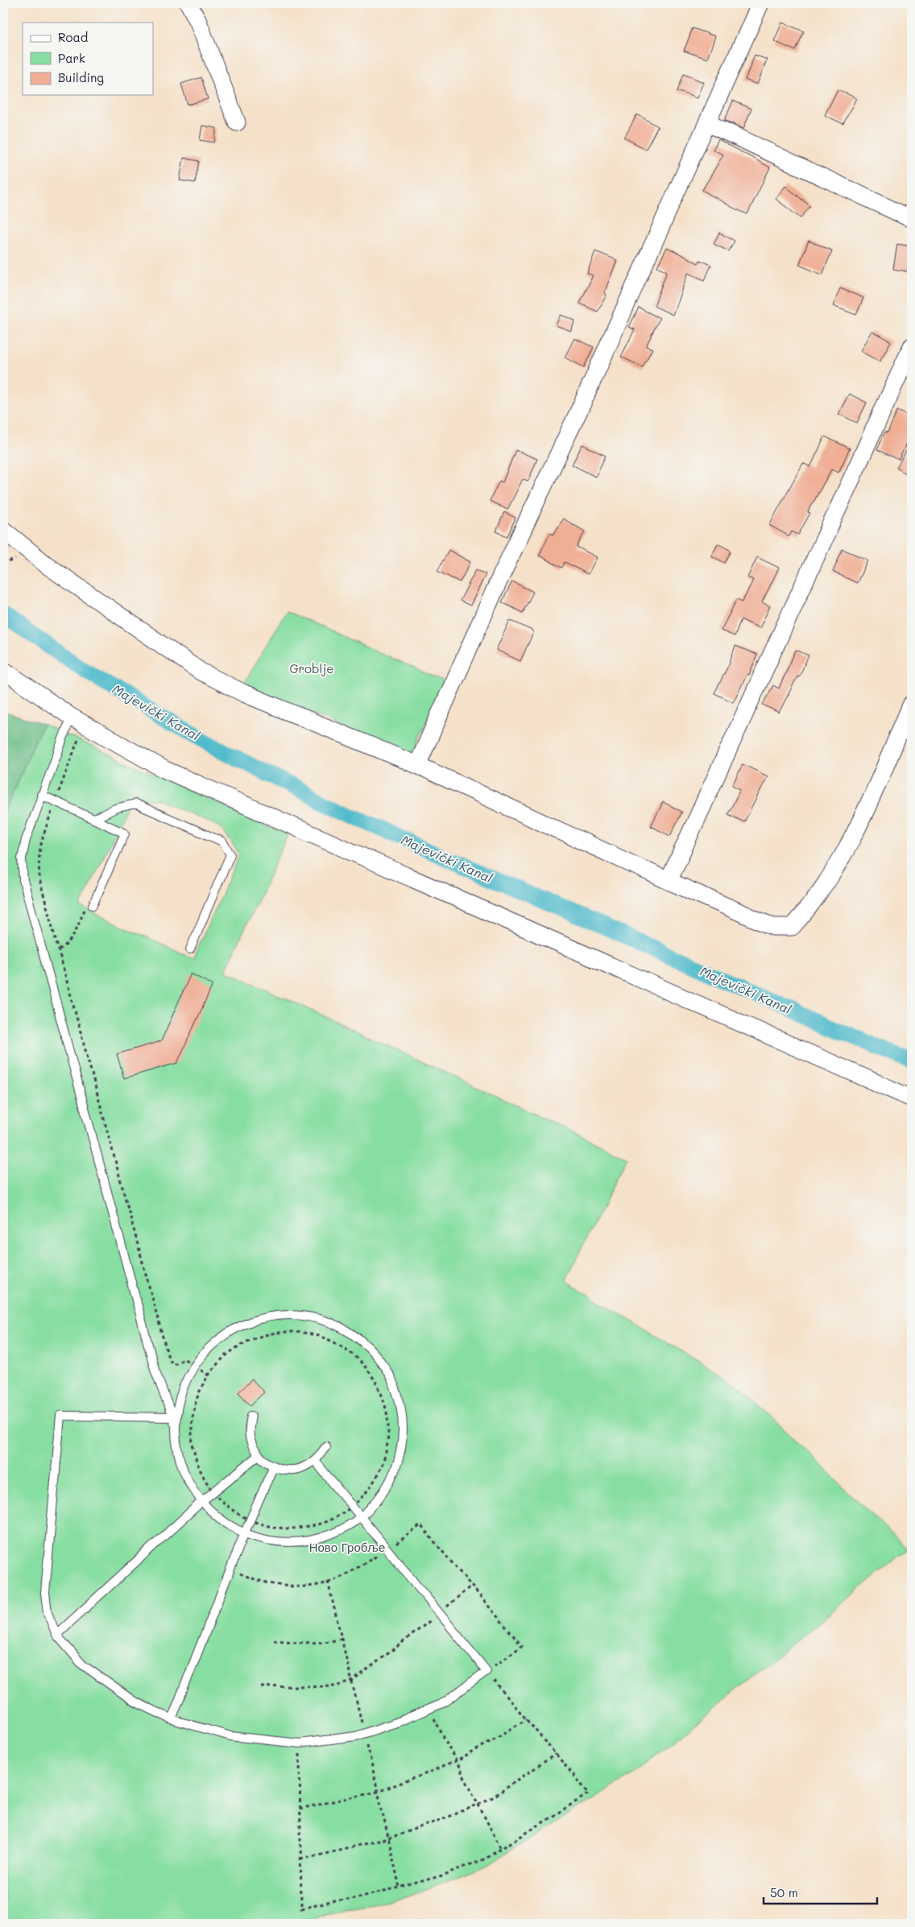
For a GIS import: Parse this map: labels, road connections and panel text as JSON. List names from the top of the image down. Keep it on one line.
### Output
{"water":["Majevički Kanal"],"parks":["Groblje","Ново Гробље"],"legend":["Road","Park","Building"],"scale_bar":"50 m"}
